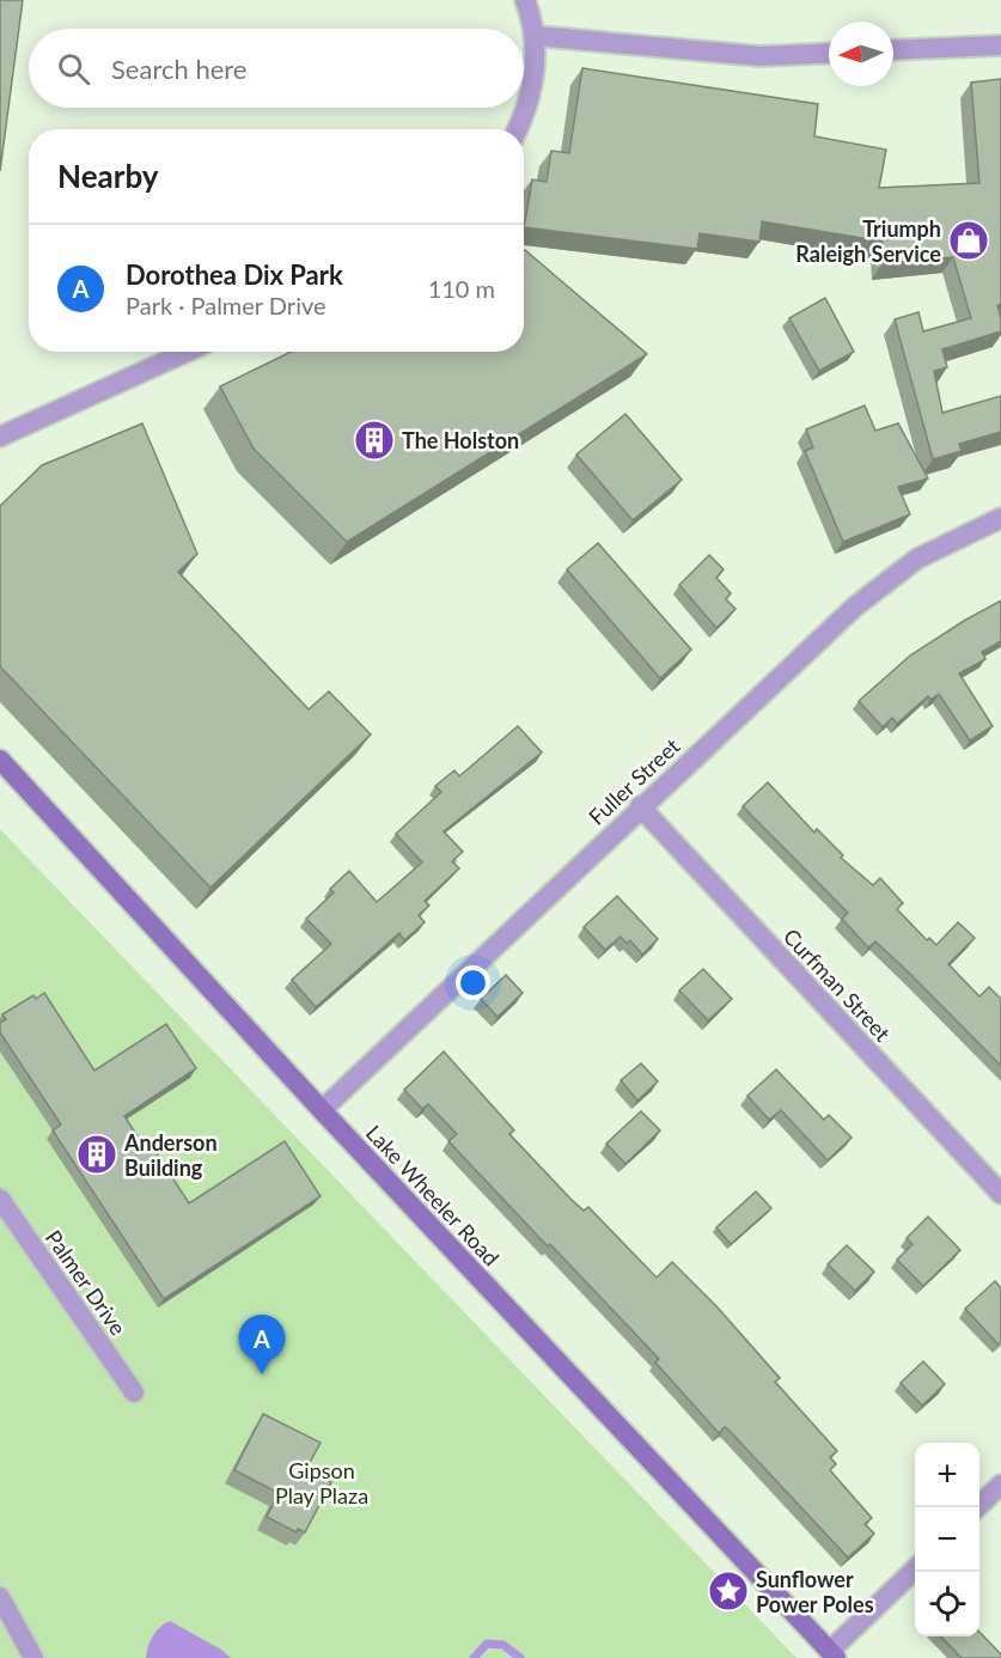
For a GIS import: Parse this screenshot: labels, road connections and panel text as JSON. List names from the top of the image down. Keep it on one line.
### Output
{"streets":{"main road":["Lake Wheeler Road"],"street":["Fuller Street","Curfman Street","Palmer Drive"]},"crossings":[["Fuller Street","Curfman Street"],["Fuller Street","Lake Wheeler Road"]],"parks":["Gipson Play Plaza"],"places":{"shop":["Triumph Raleigh Service"],"building":["The Holston","Anderson Building"],"place":["Sunflower Power Poles"]},"north":"left","page":{"search":"Search here","heading":"Nearby","list":[{"mark":"A","name":"Dorothea Dix Park","note":"Park · Palmer Drive","value":"110 m"}],"pins":"A","map_buttons":["+","−"]}}
